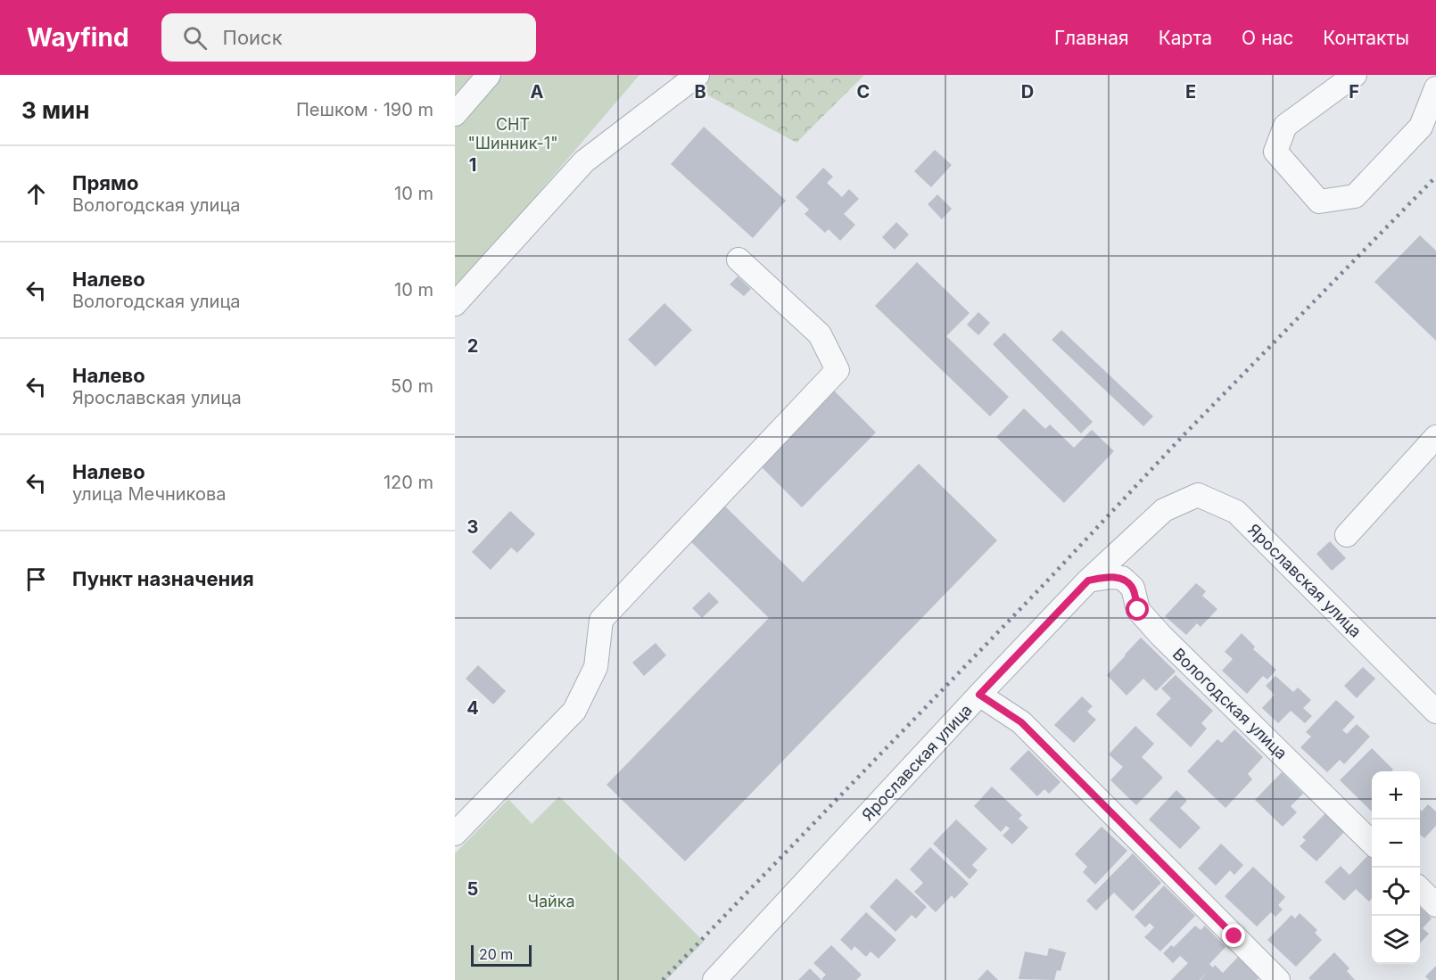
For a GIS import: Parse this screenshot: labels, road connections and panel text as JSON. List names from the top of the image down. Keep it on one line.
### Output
{"streets":{"street":["Ярославская улица","Вологодская улица"]},"crossings":[["Ярославская улица","Вологодская улица"]],"parks":["СНТ \"Шинник-1\"","Чайка"],"scale_bar":"20 m","page":{"header":"Wayfind","search":"Поиск","nav":["Главная","Карта","О нас","Контакты"],"heading":["3 мин","Пешком · 190 m"],"list":[["Прямо","Вологодская улица","10 m"],["Налево","Вологодская улица","10 m"],["Налево","Ярославская улица","50 m"],["Налево","улица Мечникова","120 m"],"Пункт назначения"],"map_buttons":["+","−"],"scale":"20 m"},"grid":{"columns":["A","B","C","D","E","F"],"rows":["1","2","3","4","5"]}}
